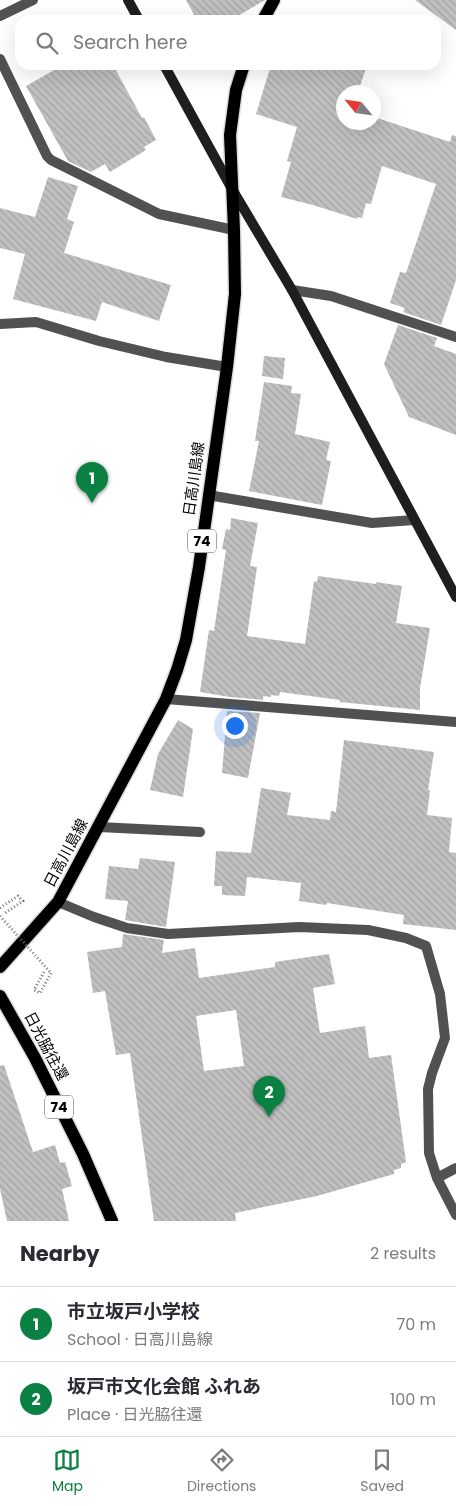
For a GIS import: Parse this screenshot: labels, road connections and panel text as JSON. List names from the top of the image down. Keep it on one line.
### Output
{"streets":{"main road":["日高川島線","74","日光脇往還"]},"north":"top left","page":{"search":"Search here","pins":["1","2"],"heading":["Nearby","2 results"],"list":[{"mark":"1","name":"市立坂戸小学校","note":"School · 日高川島線","value":"70 m"},{"mark":"2","name":"坂戸市文化会館 ふれあ","note":"Place · 日光脇往還","value":"100 m"}],"nav":["Map","Directions","Saved"]}}
